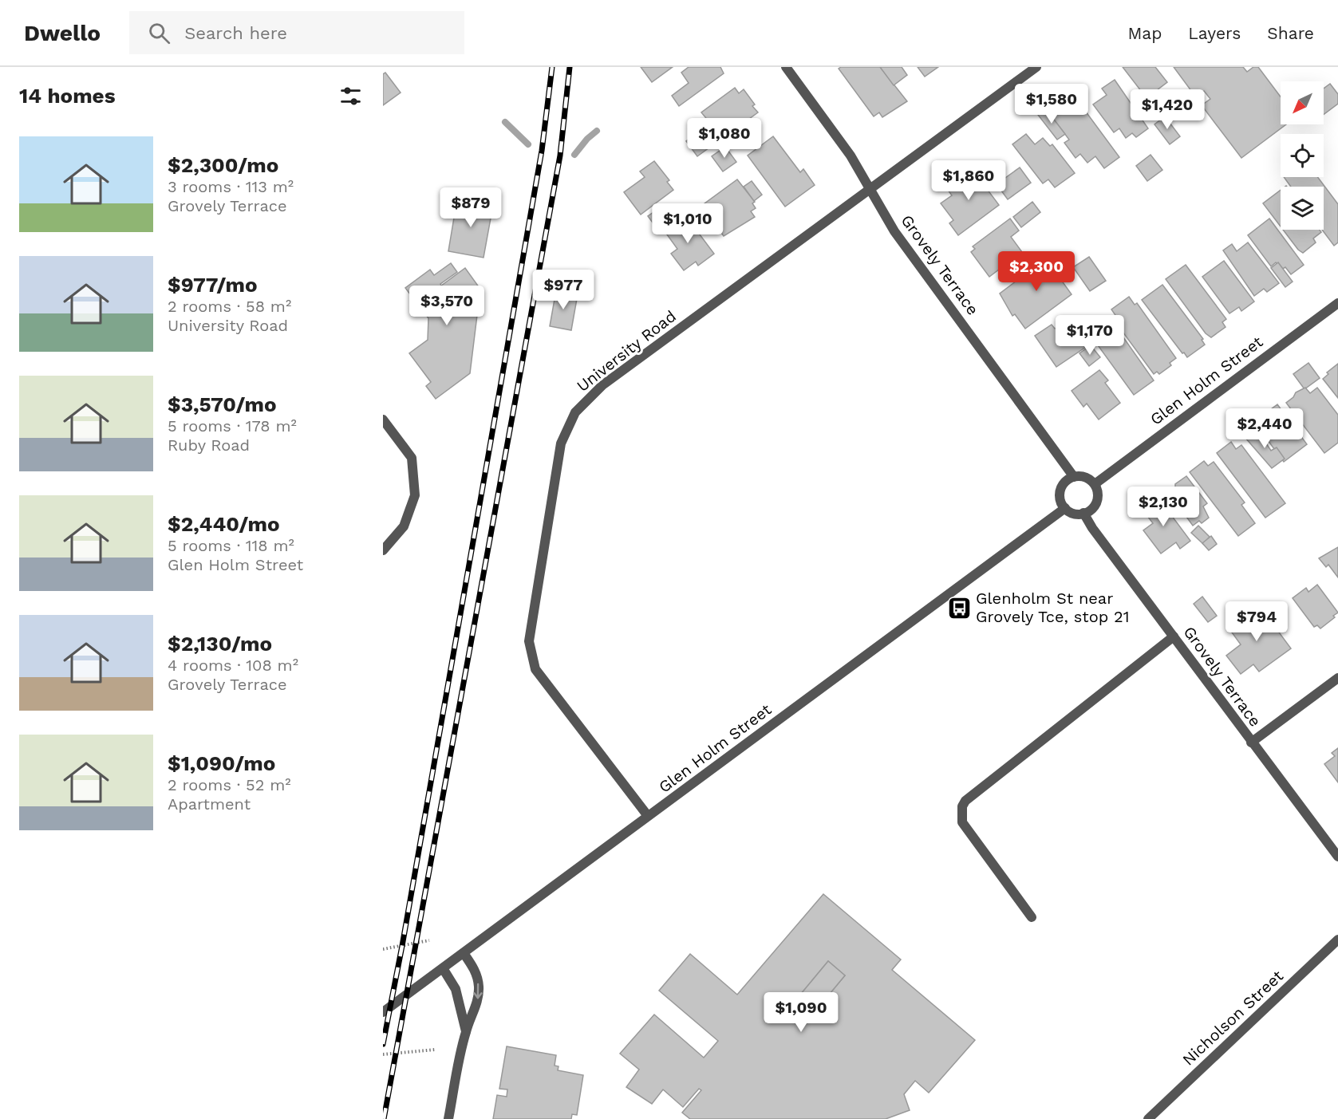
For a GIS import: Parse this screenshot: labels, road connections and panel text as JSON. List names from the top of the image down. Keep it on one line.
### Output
{"streets":{"street":["Grovely Terrace","University Road","Glen Holm Street","Nicholson Street"]},"crossings":[["Grovely Terrace","University Road"],["Grovely Terrace","Glen Holm Street"],["University Road","Glen Holm Street"]],"places":{"bus stop":["Glenholm St near Grovely Tce, stop 21"]},"north":"bottom left","page":{"header":"Dwello","search":"Search here","nav":["Map","Layers","Share"],"heading":"14 homes","price":["$1,580","$1,420","$1,080","$1,860","$879","$1,010","$2,300","$977","$3,570","$1,170","$2,440","$2,130","$794","$1,090"],"list":[{"name":"$2,300/mo","note":"3 rooms · 113 m² · Grovely Terrace"},{"name":"$977/mo","note":"2 rooms · 58 m² · University Road"},{"name":"$3,570/mo","note":"5 rooms · 178 m² · Ruby Road"},{"name":"$2,440/mo","note":"5 rooms · 118 m² · Glen Holm Street"},{"name":"$2,130/mo","note":"4 rooms · 108 m² · Grovely Terrace"},{"name":"$1,090/mo","note":"2 rooms · 52 m² · Apartment"}]}}
